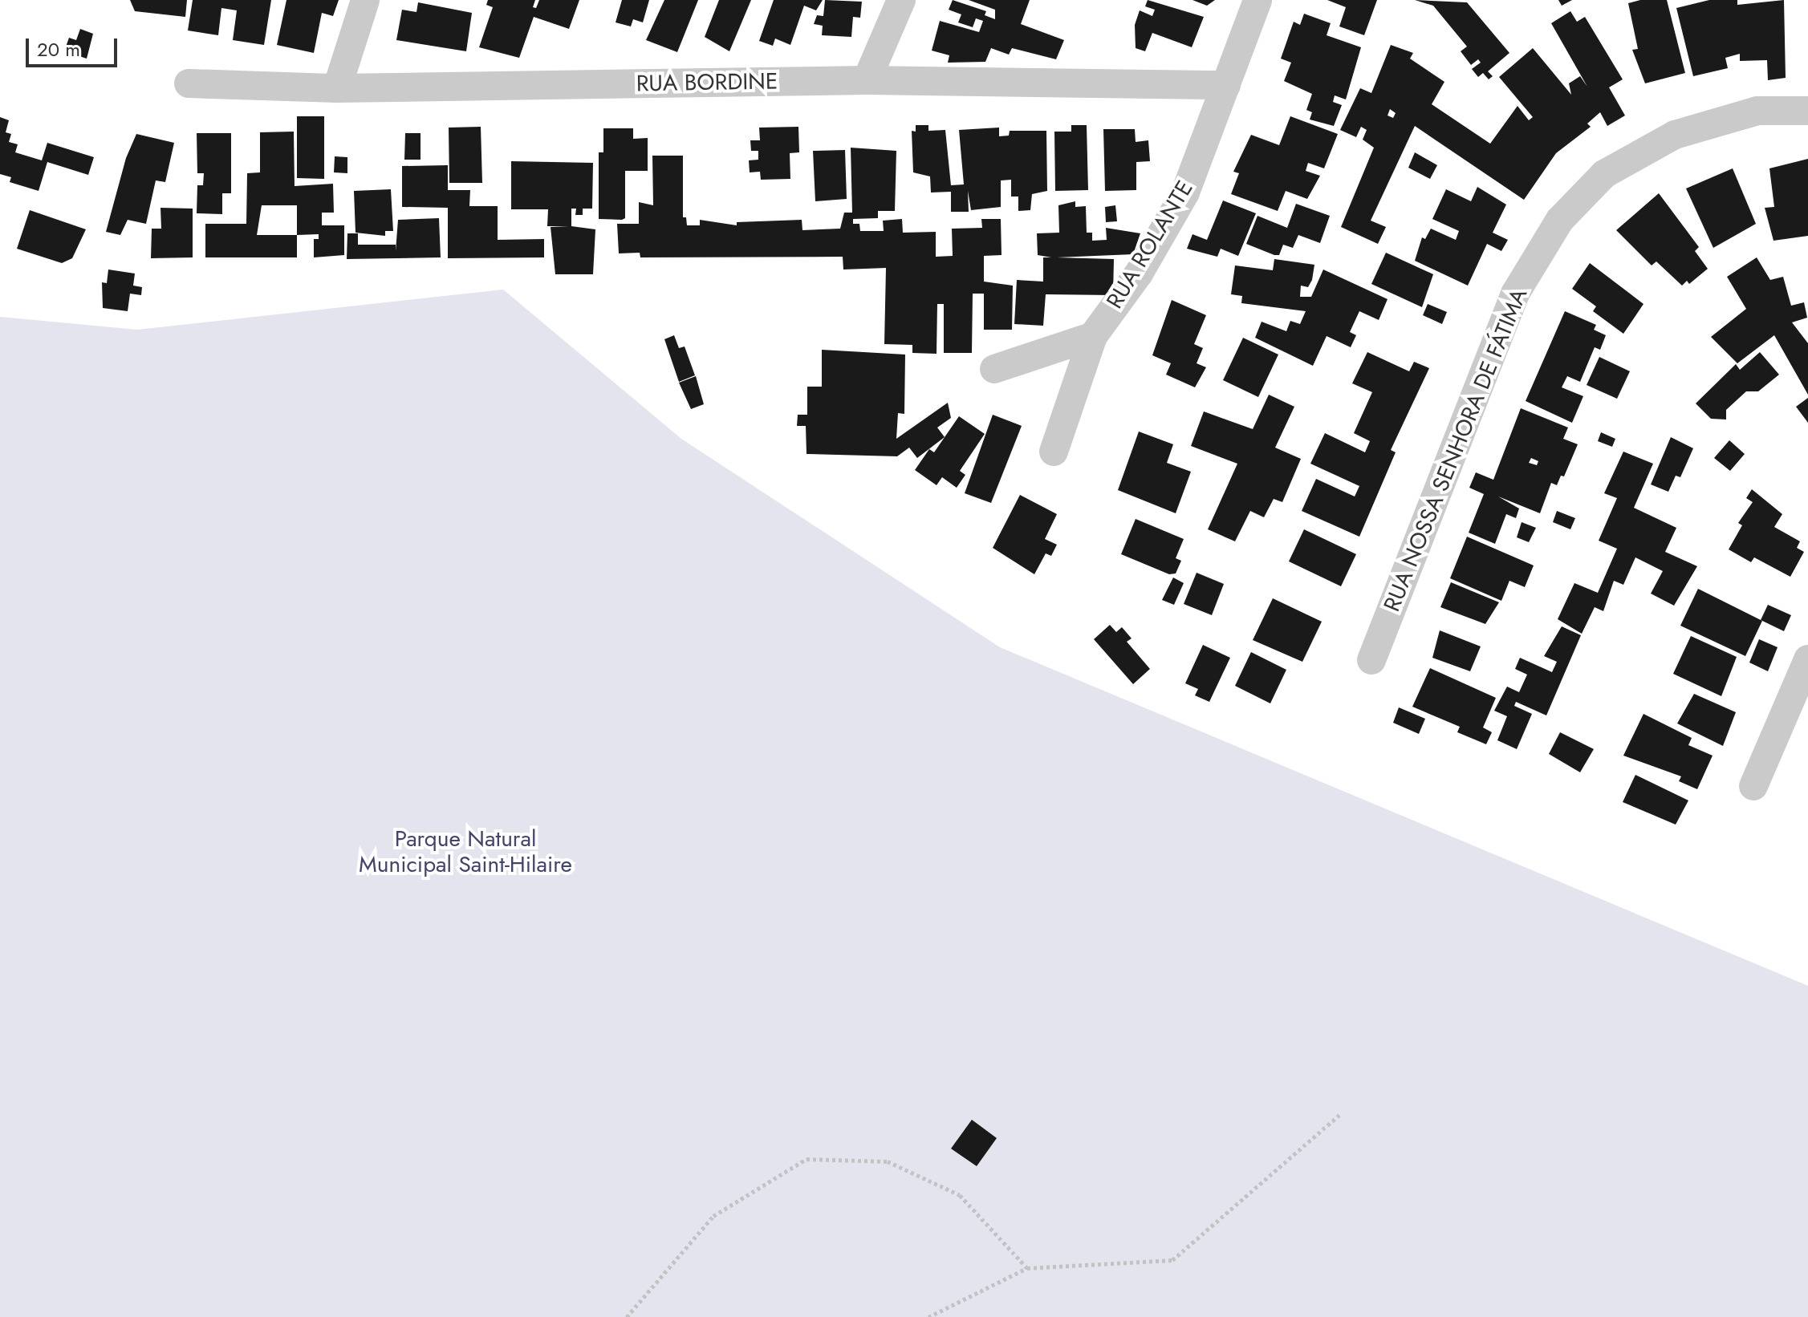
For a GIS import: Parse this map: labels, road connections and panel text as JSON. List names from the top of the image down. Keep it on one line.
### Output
{"streets":{"street":["RUA BORDINE","RUA ROLANTE","RUA NOSSA SENHORA DE FÁTIMA"]},"crossings":[["RUA BORDINE","RUA ROLANTE"]],"parks":["Parque Natural Municipal Saint-Hilaire"],"scale_bar":"20 m"}
